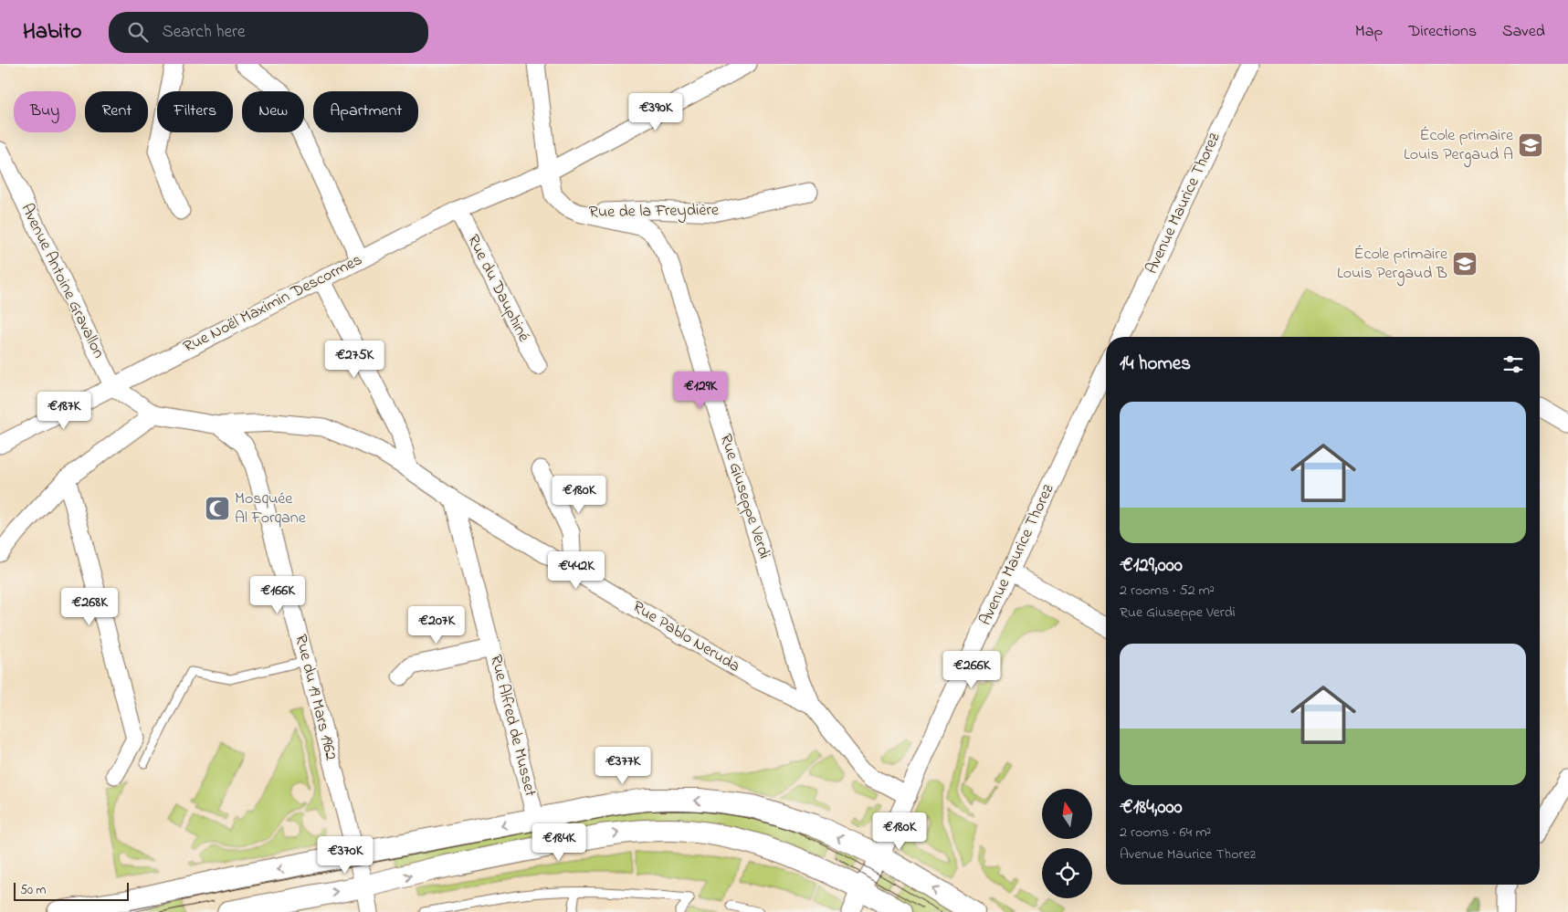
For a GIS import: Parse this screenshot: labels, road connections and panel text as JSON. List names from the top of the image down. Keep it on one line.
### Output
{"streets":{"street":["Avenue Maurice Thorez","Rue de la Freydière","Avenue Antoine Gravallon","Rue du Dauphiné","Rue Noël Maximin Descormes","Rue Giuseppe Verdi","Rue Pablo Neruda","Rue du 19 Mars 1962","Rue Alfred de Musset"]},"crossings":[["Avenue Maurice Thorez","Rue Pablo Neruda"],["Rue de la Freydière","Rue Giuseppe Verdi"],["Avenue Antoine Gravallon","Rue Noël Maximin Descormes"],["Rue du Dauphiné","Rue Noël Maximin Descormes"],["Rue Noël Maximin Descormes","Rue Giuseppe Verdi"],["Rue Giuseppe Verdi","Rue Pablo Neruda"],["Rue Pablo Neruda","Rue du 19 Mars 1962"],["Rue Pablo Neruda","Rue Alfred de Musset"]],"places":{"school or university":["École primaire Louis Pergaud A","École primaire Louis Pergaud B"],"mosque":["Mosquée Al Forqane"]},"scale_bar":"50 m","north":"top","page":{"header":"Habito","search":"Search here","nav":["Map","Directions","Saved"],"chip":["Buy","Rent","Filters","New","Apartment"],"price":["€390K","€275K","€129K","€187K","€180K","€442K","€166K","€268K","€207K","€266K","€377K","€180K","€184K","€370K"],"heading":"14 homes","list":[{"name":"€129,000","note":"2 rooms · 52 m² · Rue Giuseppe Verdi"},{"name":"€184,000","note":"2 rooms · 64 m² · Avenue Maurice Thorez"}],"scale":"50 m"}}
